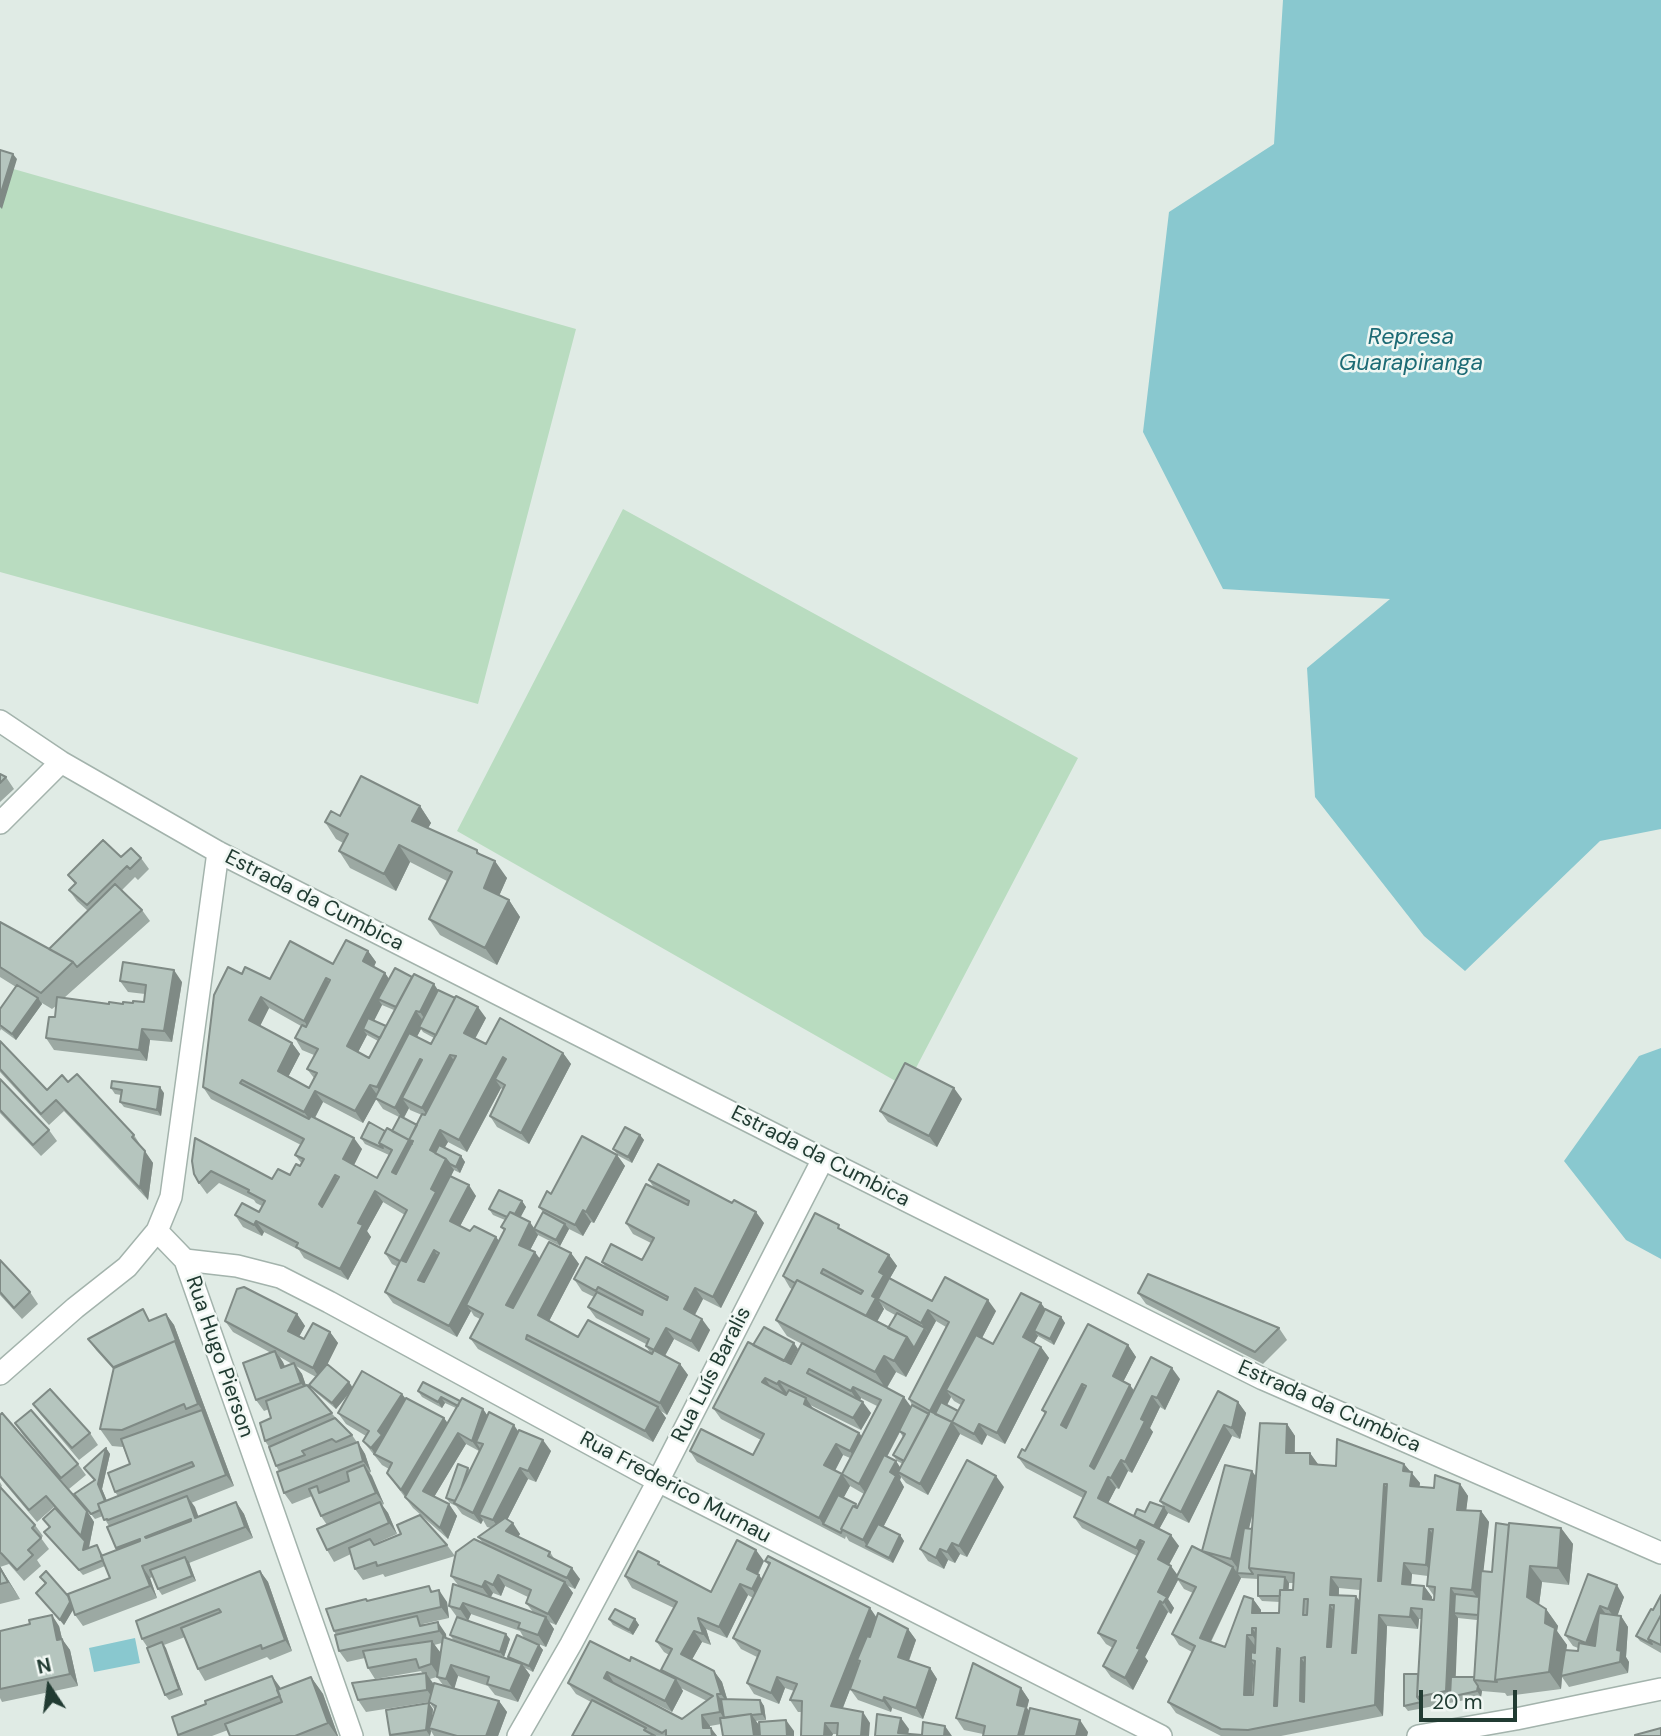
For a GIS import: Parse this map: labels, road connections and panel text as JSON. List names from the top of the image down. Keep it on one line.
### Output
{"streets":{"street":["Estrada da Cumbica","Rua Hugo Pierson","Rua Luís Baralis","Rua Frederico Murnau"]},"crossings":[["Estrada da Cumbica","Rua Luís Baralis"],["Rua Hugo Pierson","Rua Frederico Murnau"],["Rua Luís Baralis","Rua Frederico Murnau"]],"water":["Represa Guarapiranga"],"scale_bar":"20 m","north":"top"}
